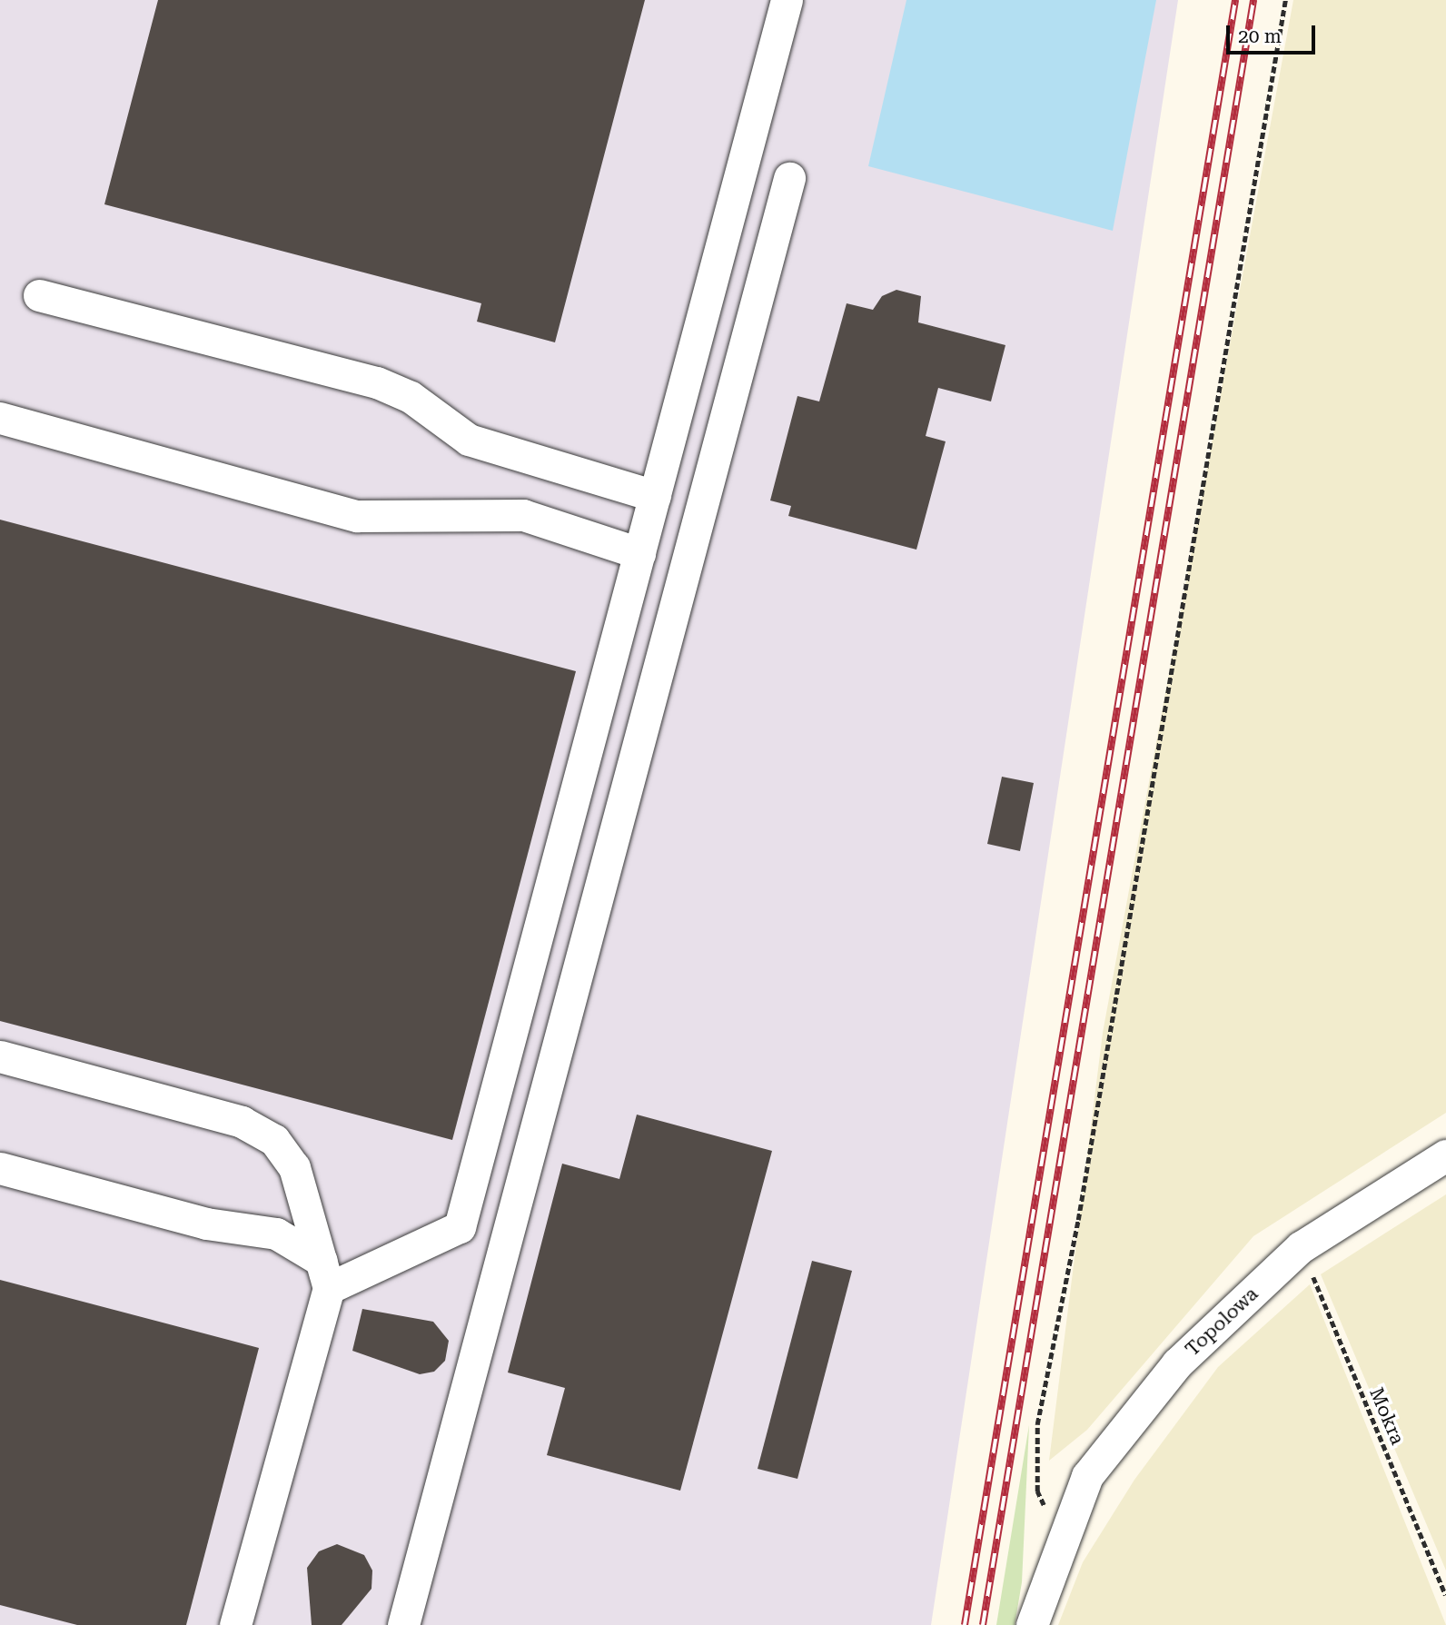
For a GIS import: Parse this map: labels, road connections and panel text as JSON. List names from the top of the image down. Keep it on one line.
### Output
{"streets":{"street":["Topolowa"],"path":["Mokra"]},"crossings":[["Topolowa","Mokra"]],"scale_bar":"20 m"}
